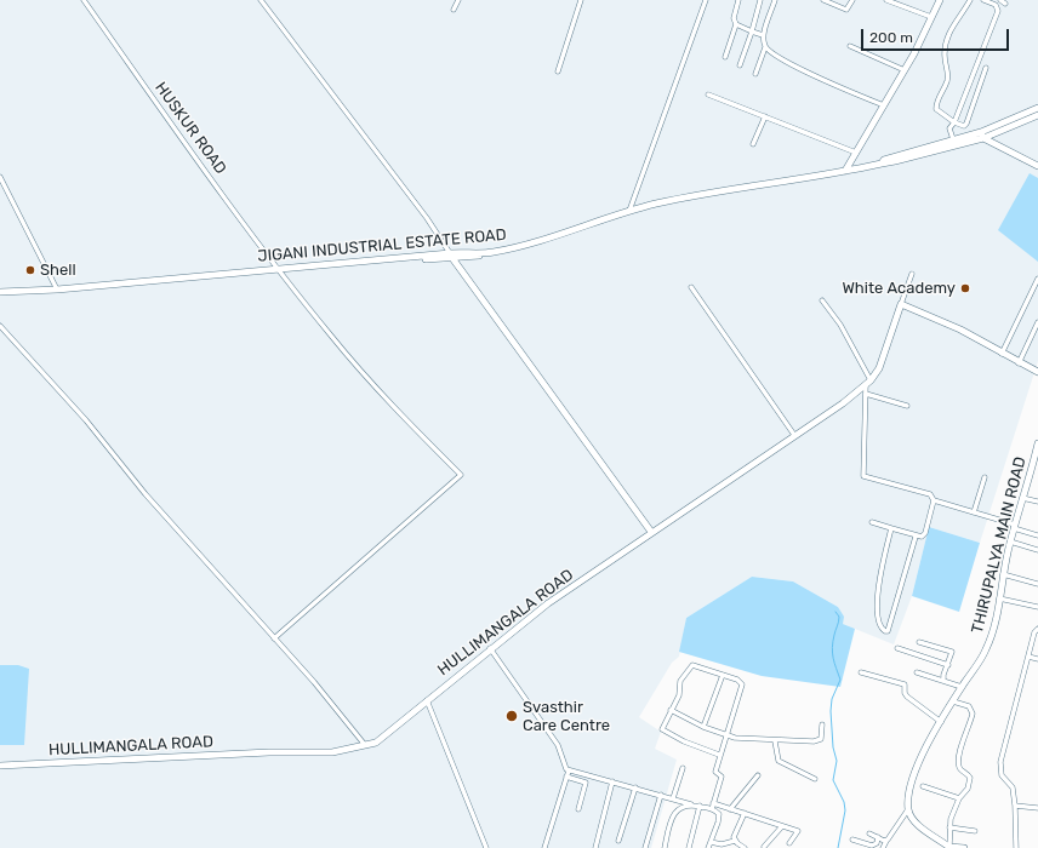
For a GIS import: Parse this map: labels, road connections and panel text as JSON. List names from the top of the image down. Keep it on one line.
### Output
{"streets":{"street":["HUSKUR ROAD","JIGANI INDUSTRIAL ESTATE ROAD","THIRUPALYA MAIN ROAD","HULLIMANGALA ROAD"]},"crossings":[["HUSKUR ROAD","JIGANI INDUSTRIAL ESTATE ROAD"]],"places":["Shell","White Academy","Svasthir Care Centre"],"scale_bar":"200 m"}
